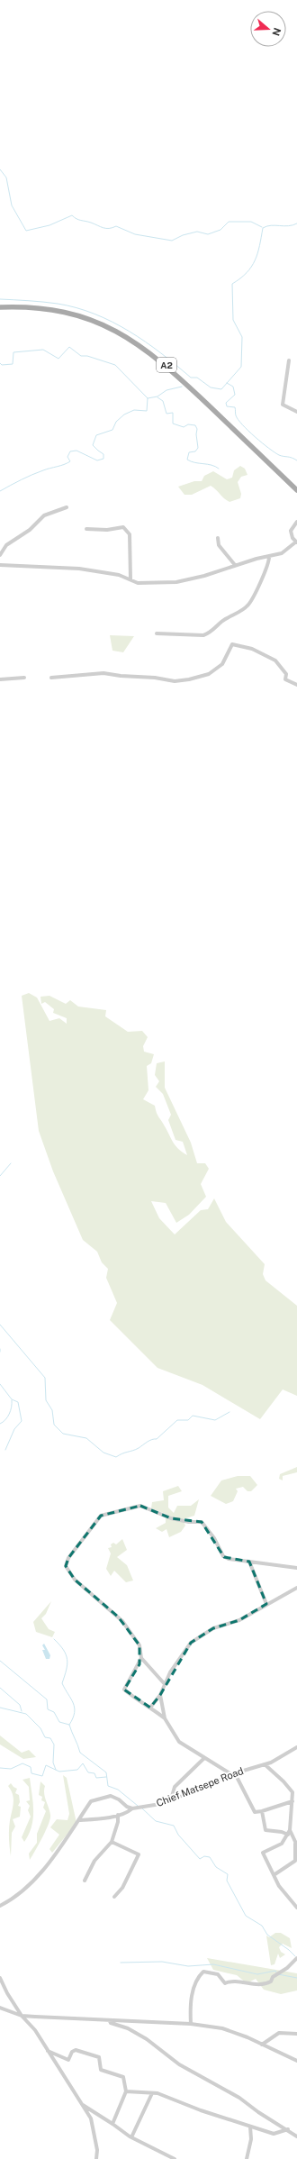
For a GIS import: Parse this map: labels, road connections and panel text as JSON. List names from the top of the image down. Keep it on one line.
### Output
{"streets":{"main road":["A2"],"street":["Chief Matsepe Road"]},"north":"right"}
